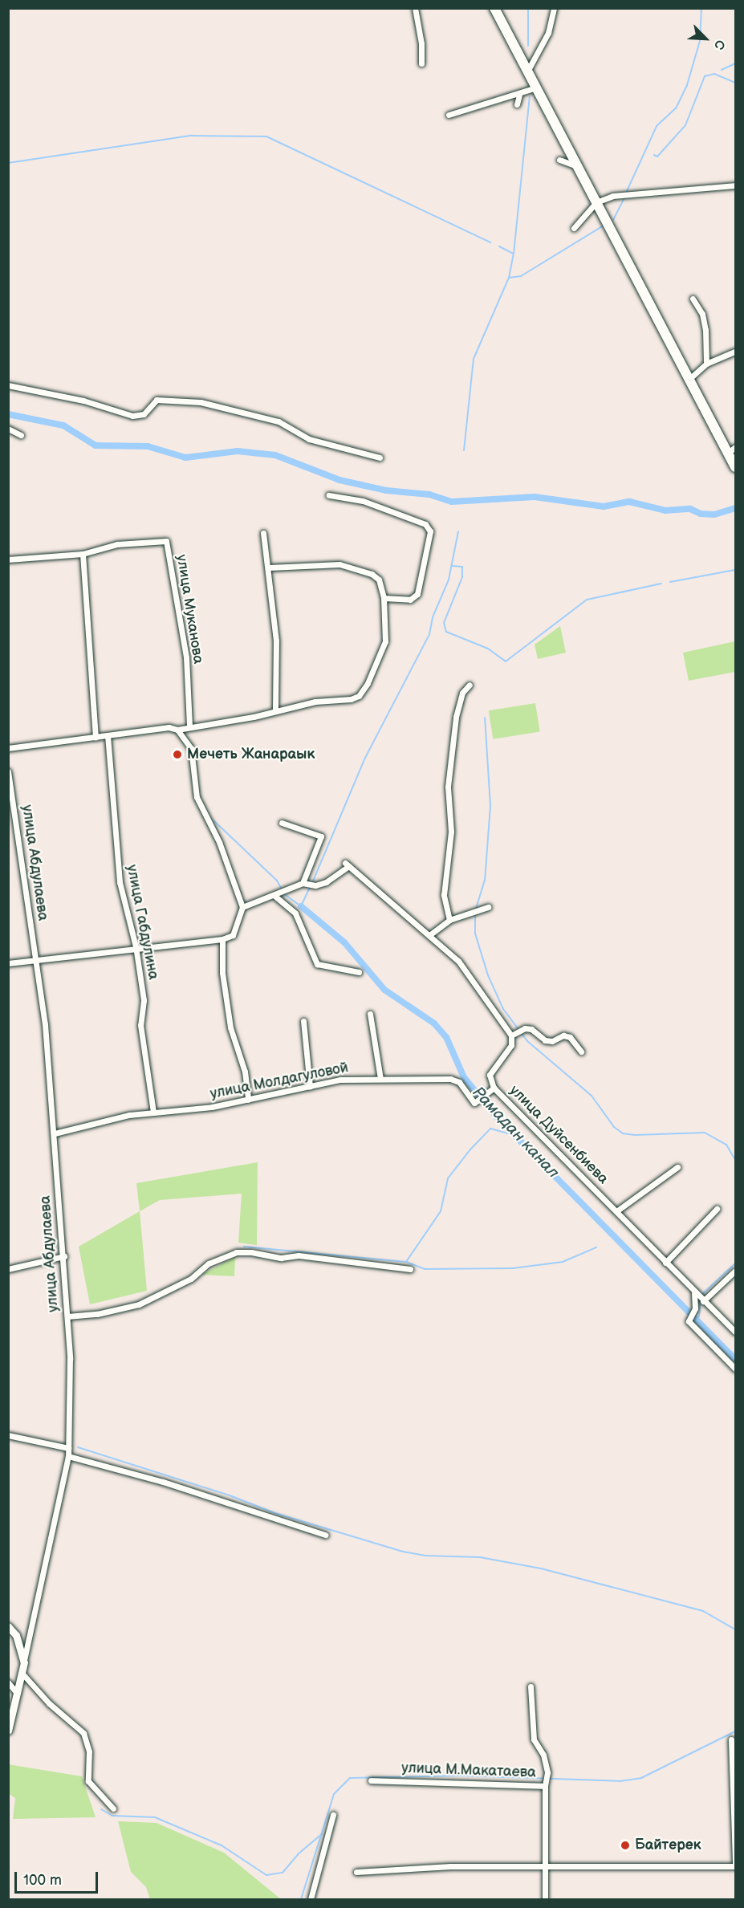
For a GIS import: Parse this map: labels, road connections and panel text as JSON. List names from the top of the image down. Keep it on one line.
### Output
{"streets":{"main road":["улица Абдулаева"],"street":["улица Муканова","улица Габдулина","улица Молдагуловой","улица Дуйсенбиева","улица М.Макатаева"]},"crossings":[["улица Абдулаева","улица Молдагуловой"],["улица Габдулина","улица Молдагуловой"],["улица Молдагуловой","улица Дуйсенбиева"]],"water":["Рамадан канал"],"places":["Мечеть Жанараык","Байтерек"],"scale_bar":"100 m","north":"bottom right"}
